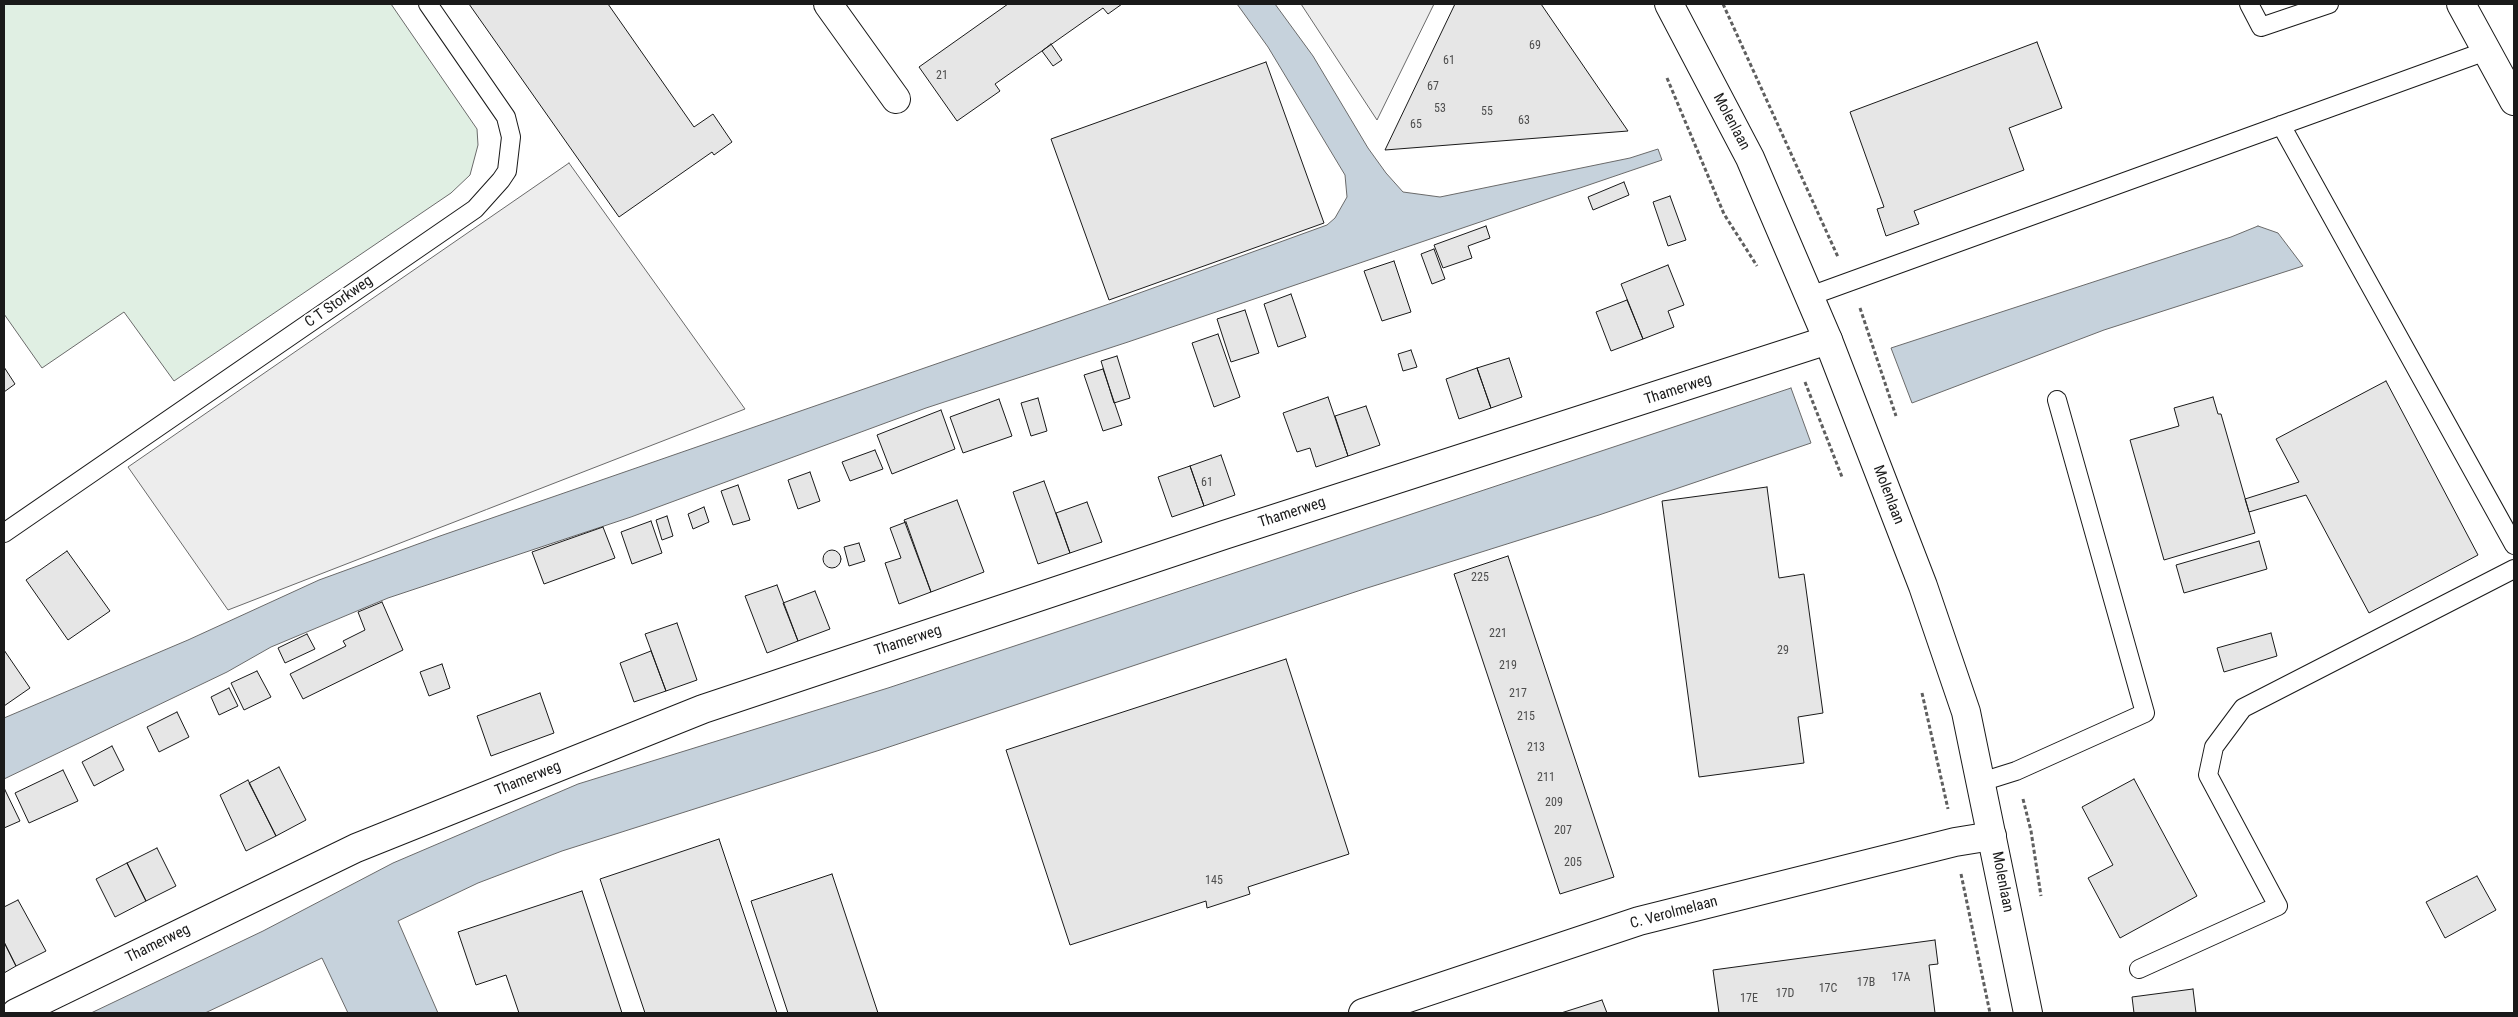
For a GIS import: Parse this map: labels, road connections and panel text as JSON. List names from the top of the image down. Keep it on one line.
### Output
{"streets":{"street":["Molenlaan","Thamerweg","C. Verolmelaan"],"lane":["C T Storkweg"]},"crossings":[["Molenlaan","Thamerweg"],["Molenlaan","C. Verolmelaan"]],"house_numbers":["69","61","21","67","53","55","63","65","61","225","221","29","219","217","215","213","211","209","207","205","145","17A","17B","17C","17D","17E"]}
